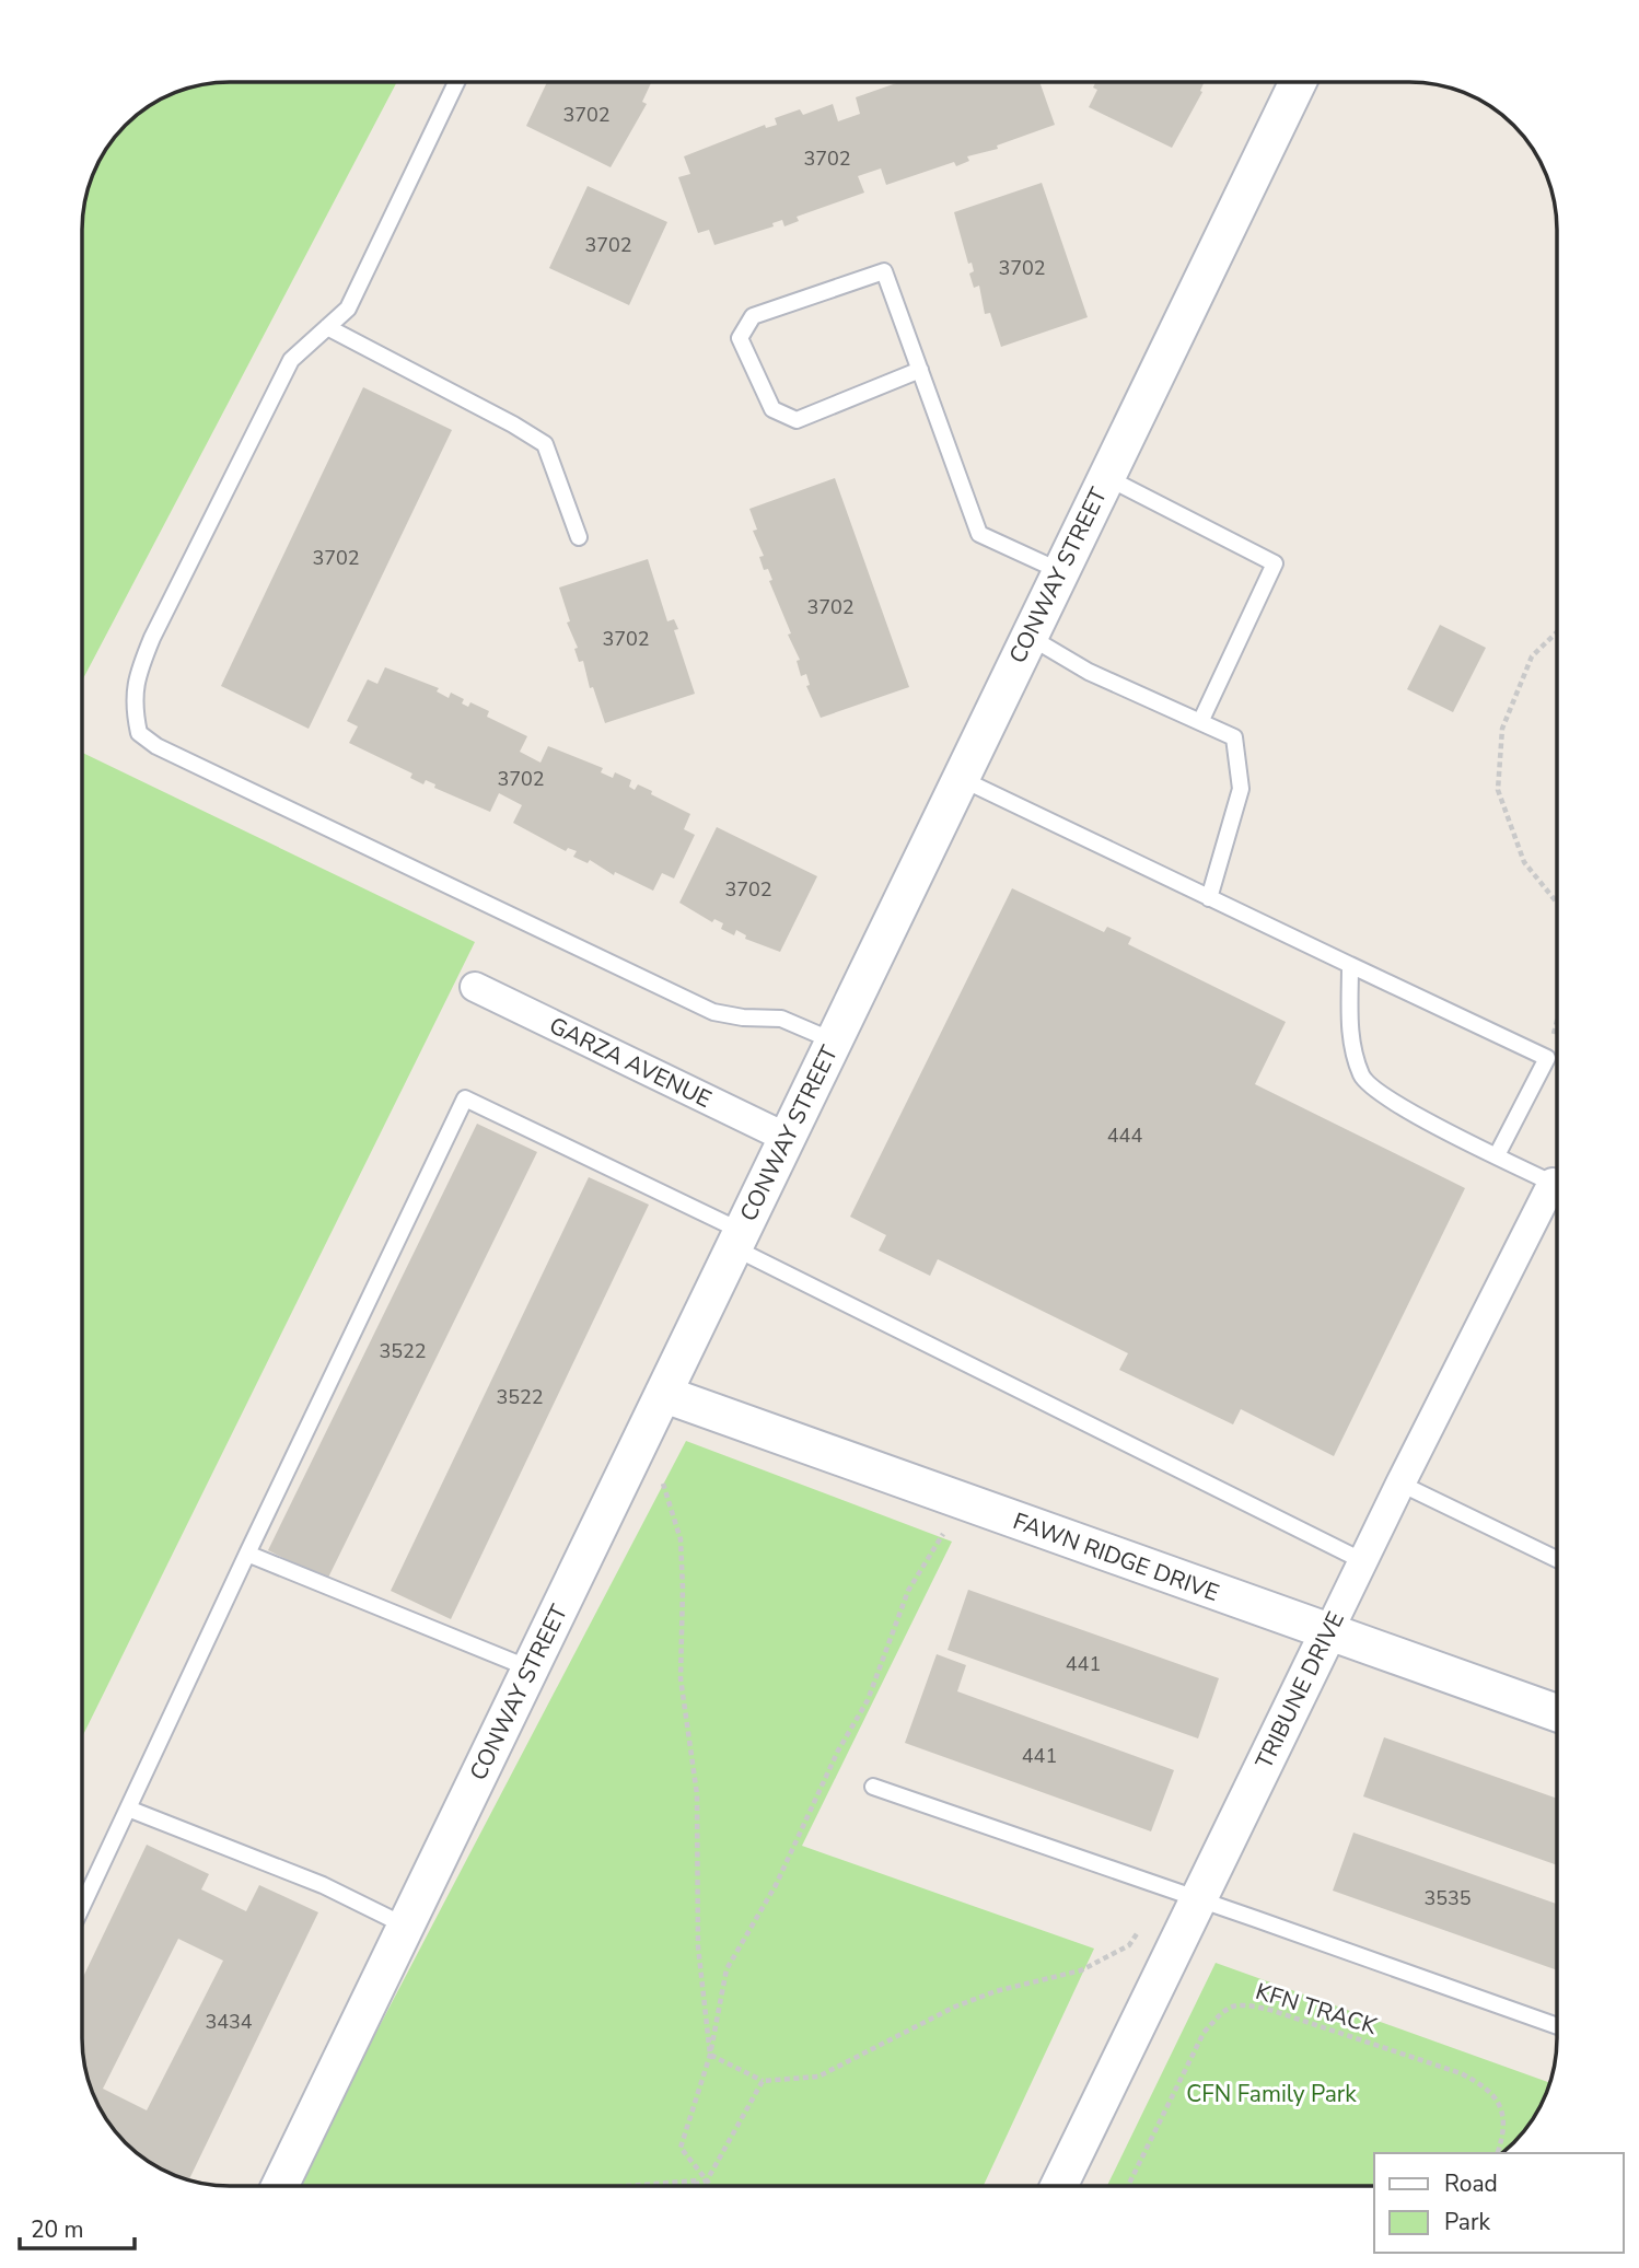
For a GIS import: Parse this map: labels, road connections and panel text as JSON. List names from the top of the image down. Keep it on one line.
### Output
{"streets":{"street":["CONWAY STREET","GARZA AVENUE","FAWN RIDGE DRIVE","TRIBUNE DRIVE"],"path":["KFN TRACK"]},"crossings":[["CONWAY STREET","GARZA AVENUE"],["CONWAY STREET","FAWN RIDGE DRIVE"],["FAWN RIDGE DRIVE","TRIBUNE DRIVE"]],"parks":["CFN Family Park"],"house_numbers":["3702","3702","3702","3702","3702","3702","3702","3702","3702","444","3522","3522","441","441","3535","3434"],"legend":["Road","Park"],"scale_bar":"20 m"}
